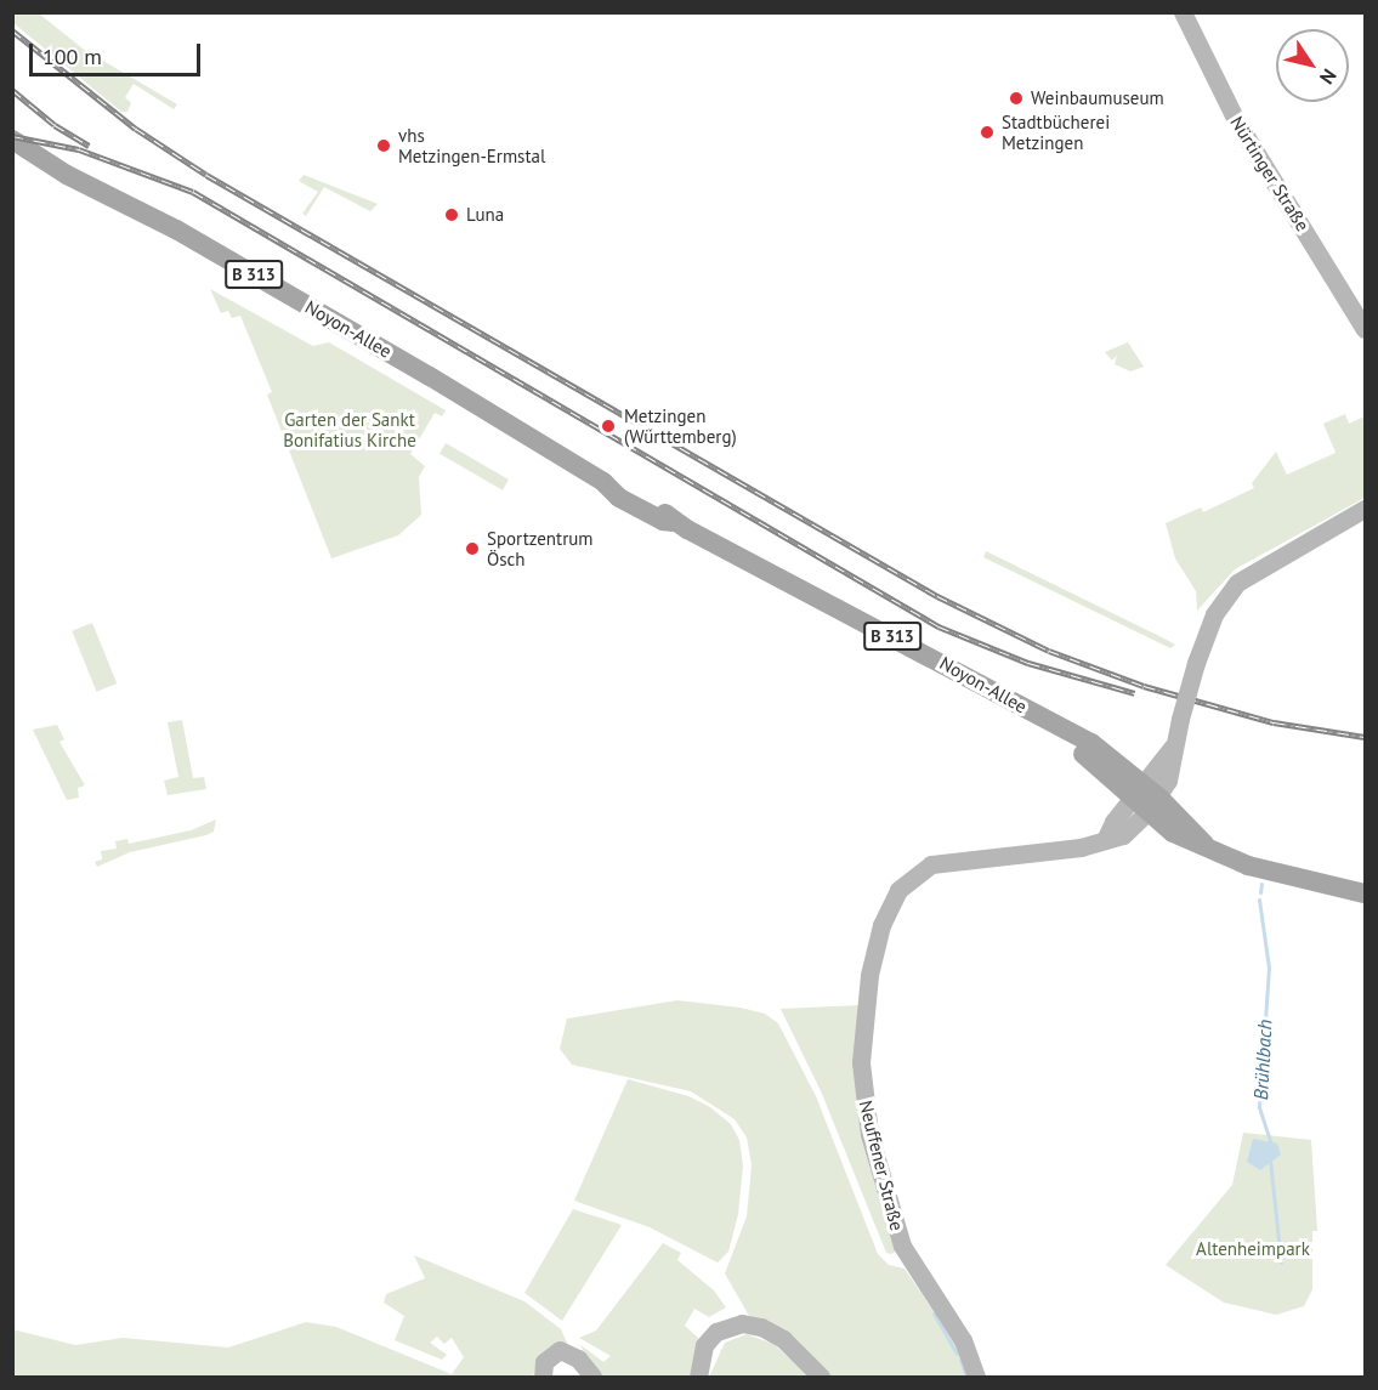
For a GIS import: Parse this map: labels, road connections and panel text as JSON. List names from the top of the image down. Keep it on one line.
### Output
{"streets":{"main road":["Nürtinger Straße","B 313","Noyon-Allee","Neuffener Straße"]},"crossings":[["B 313","Noyon-Allee"]],"water":["Brühlbach"],"parks":["Garten der Sankt Bonifatius Kirche","Altenheimpark"],"places":["Weinbaumuseum","Stadtbücherei Metzingen","vhs Metzingen-Ermstal","Luna","Metzingen (Württemberg)","Sportzentrum Ösch"],"scale_bar":"100 m","north":"bottom right"}
